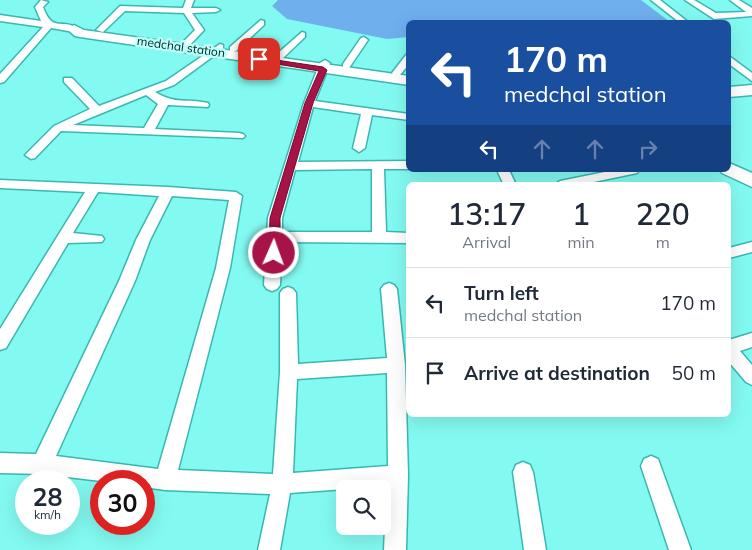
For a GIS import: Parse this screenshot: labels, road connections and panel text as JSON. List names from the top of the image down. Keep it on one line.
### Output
{"streets":{"street":["medchal station"]},"page":{"turn":["170 m","medchal station"],"eta":["13:17","Arrival","1","min","220","m"],"list":[{"name":"Turn left","note":"medchal station","value":"170 m"},{"name":"Arrive at destination","value":"50 m"}],"speed":"28 km/h","limit":"30"}}
